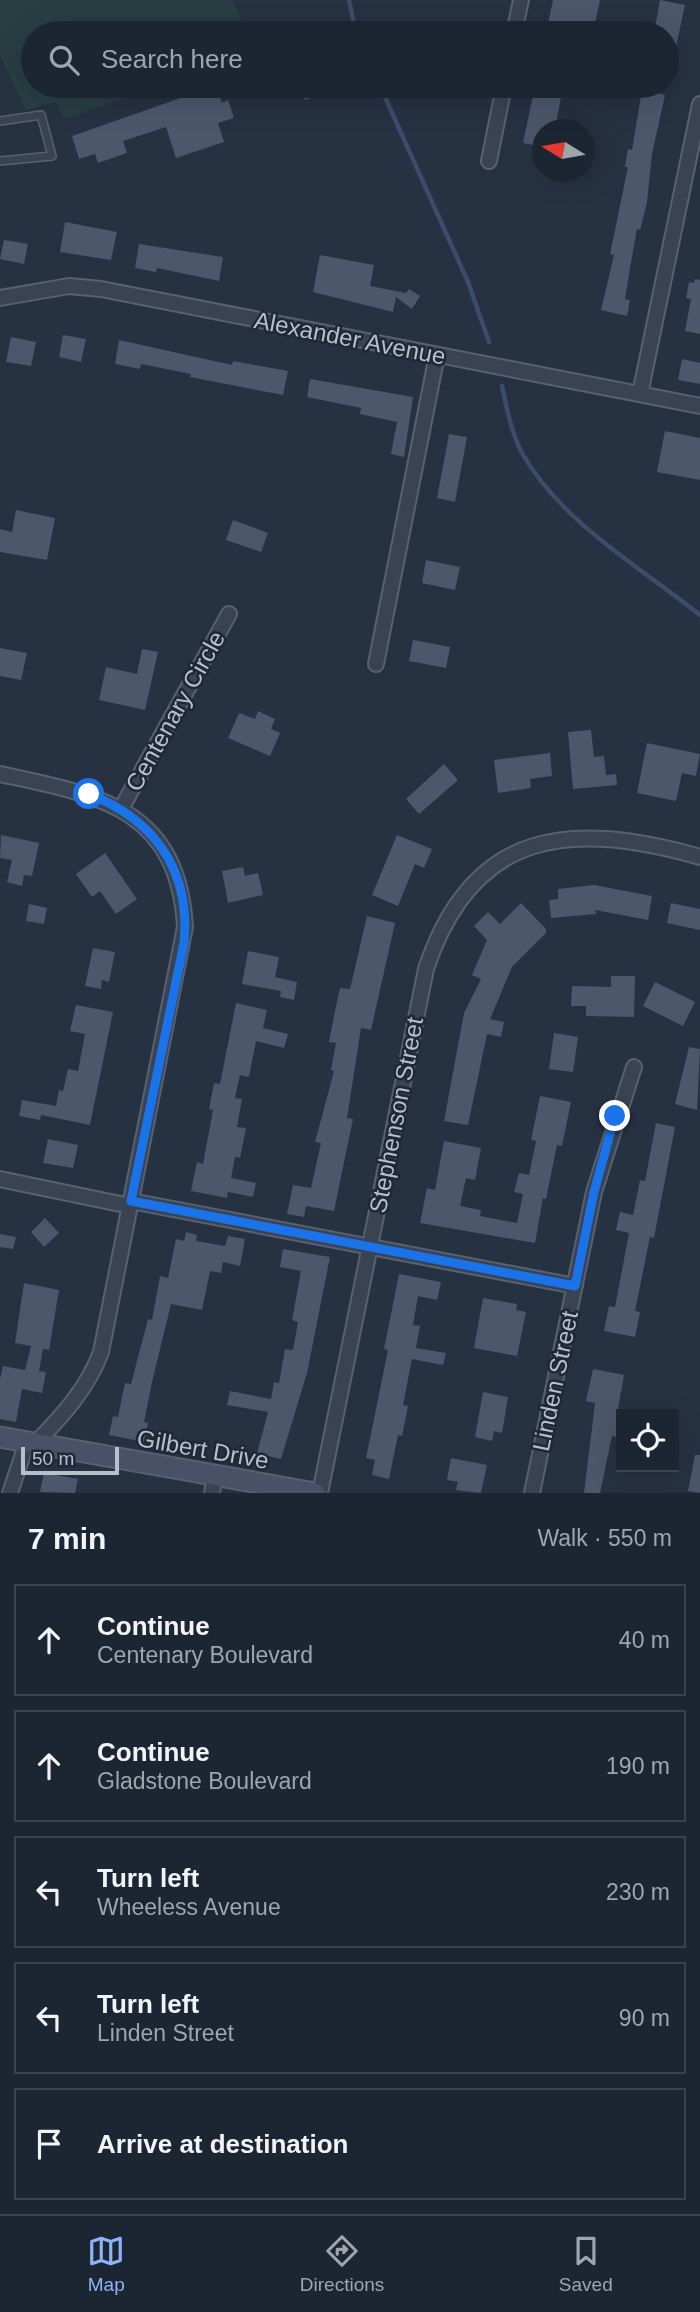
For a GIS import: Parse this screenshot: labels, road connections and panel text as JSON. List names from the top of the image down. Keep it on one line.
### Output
{"streets":{"street":["Alexander Avenue","Centenary Circle","Stephenson Street","Linden Street","Gilbert Drive"]},"crossings":[["Stephenson Street","Gilbert Drive"]],"scale_bar":"50 m","north":"left","page":{"search":"Search here","scale":"50 m","heading":["7 min","Walk · 550 m"],"list":[["Continue","Centenary Boulevard","40 m"],["Continue","Gladstone Boulevard","190 m"],["Turn left","Wheeless Avenue","230 m"],["Turn left","Linden Street","90 m"],"Arrive at destination"],"nav":["Map","Directions","Saved"]}}
